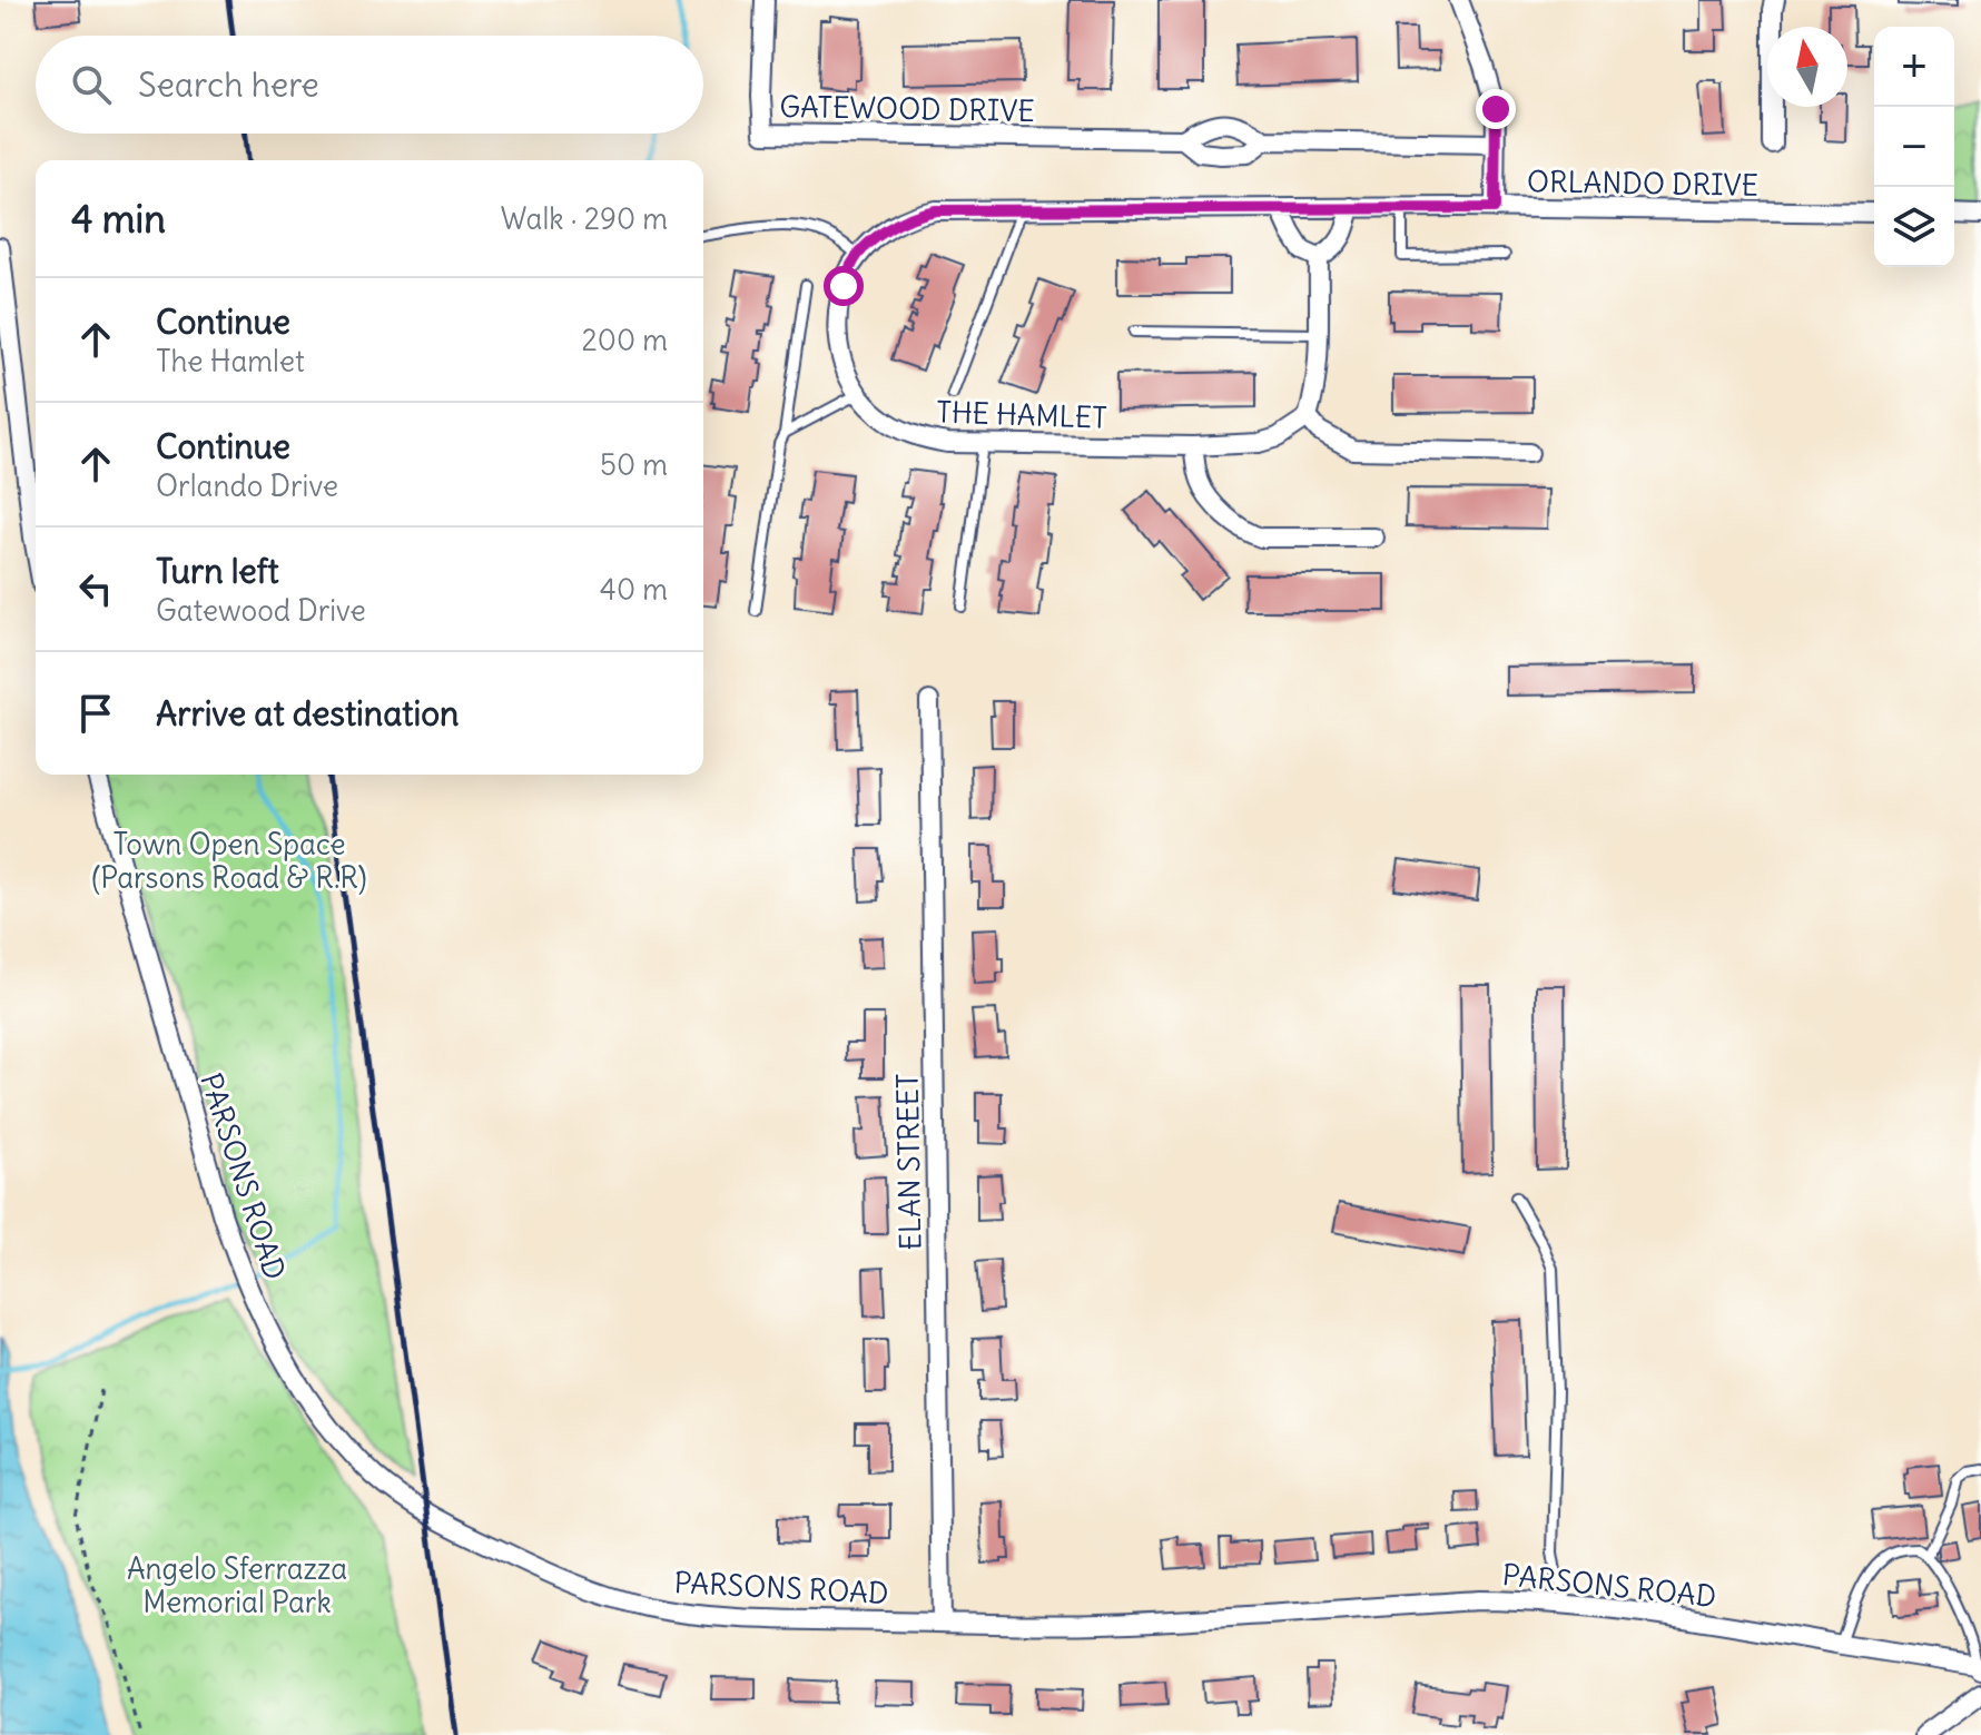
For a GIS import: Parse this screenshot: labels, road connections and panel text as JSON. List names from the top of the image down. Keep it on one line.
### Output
{"streets":{"street":["GATEWOOD DRIVE","ORLANDO DRIVE","THE HAMLET","ELAN STREET","PARSONS ROAD"]},"crossings":[["ORLANDO DRIVE","THE HAMLET"],["ELAN STREET","PARSONS ROAD"]],"parks":["Town Open Space (Parsons Road & R.R)","Angelo Sferrazza Memorial Park"],"north":"top","page":{"map_buttons":["+","−"],"search":"Search here","heading":["4 min","Walk · 290 m"],"list":[["Continue","The Hamlet","200 m"],["Continue","Orlando Drive","50 m"],["Turn left","Gatewood Drive","40 m"],"Arrive at destination"]}}
